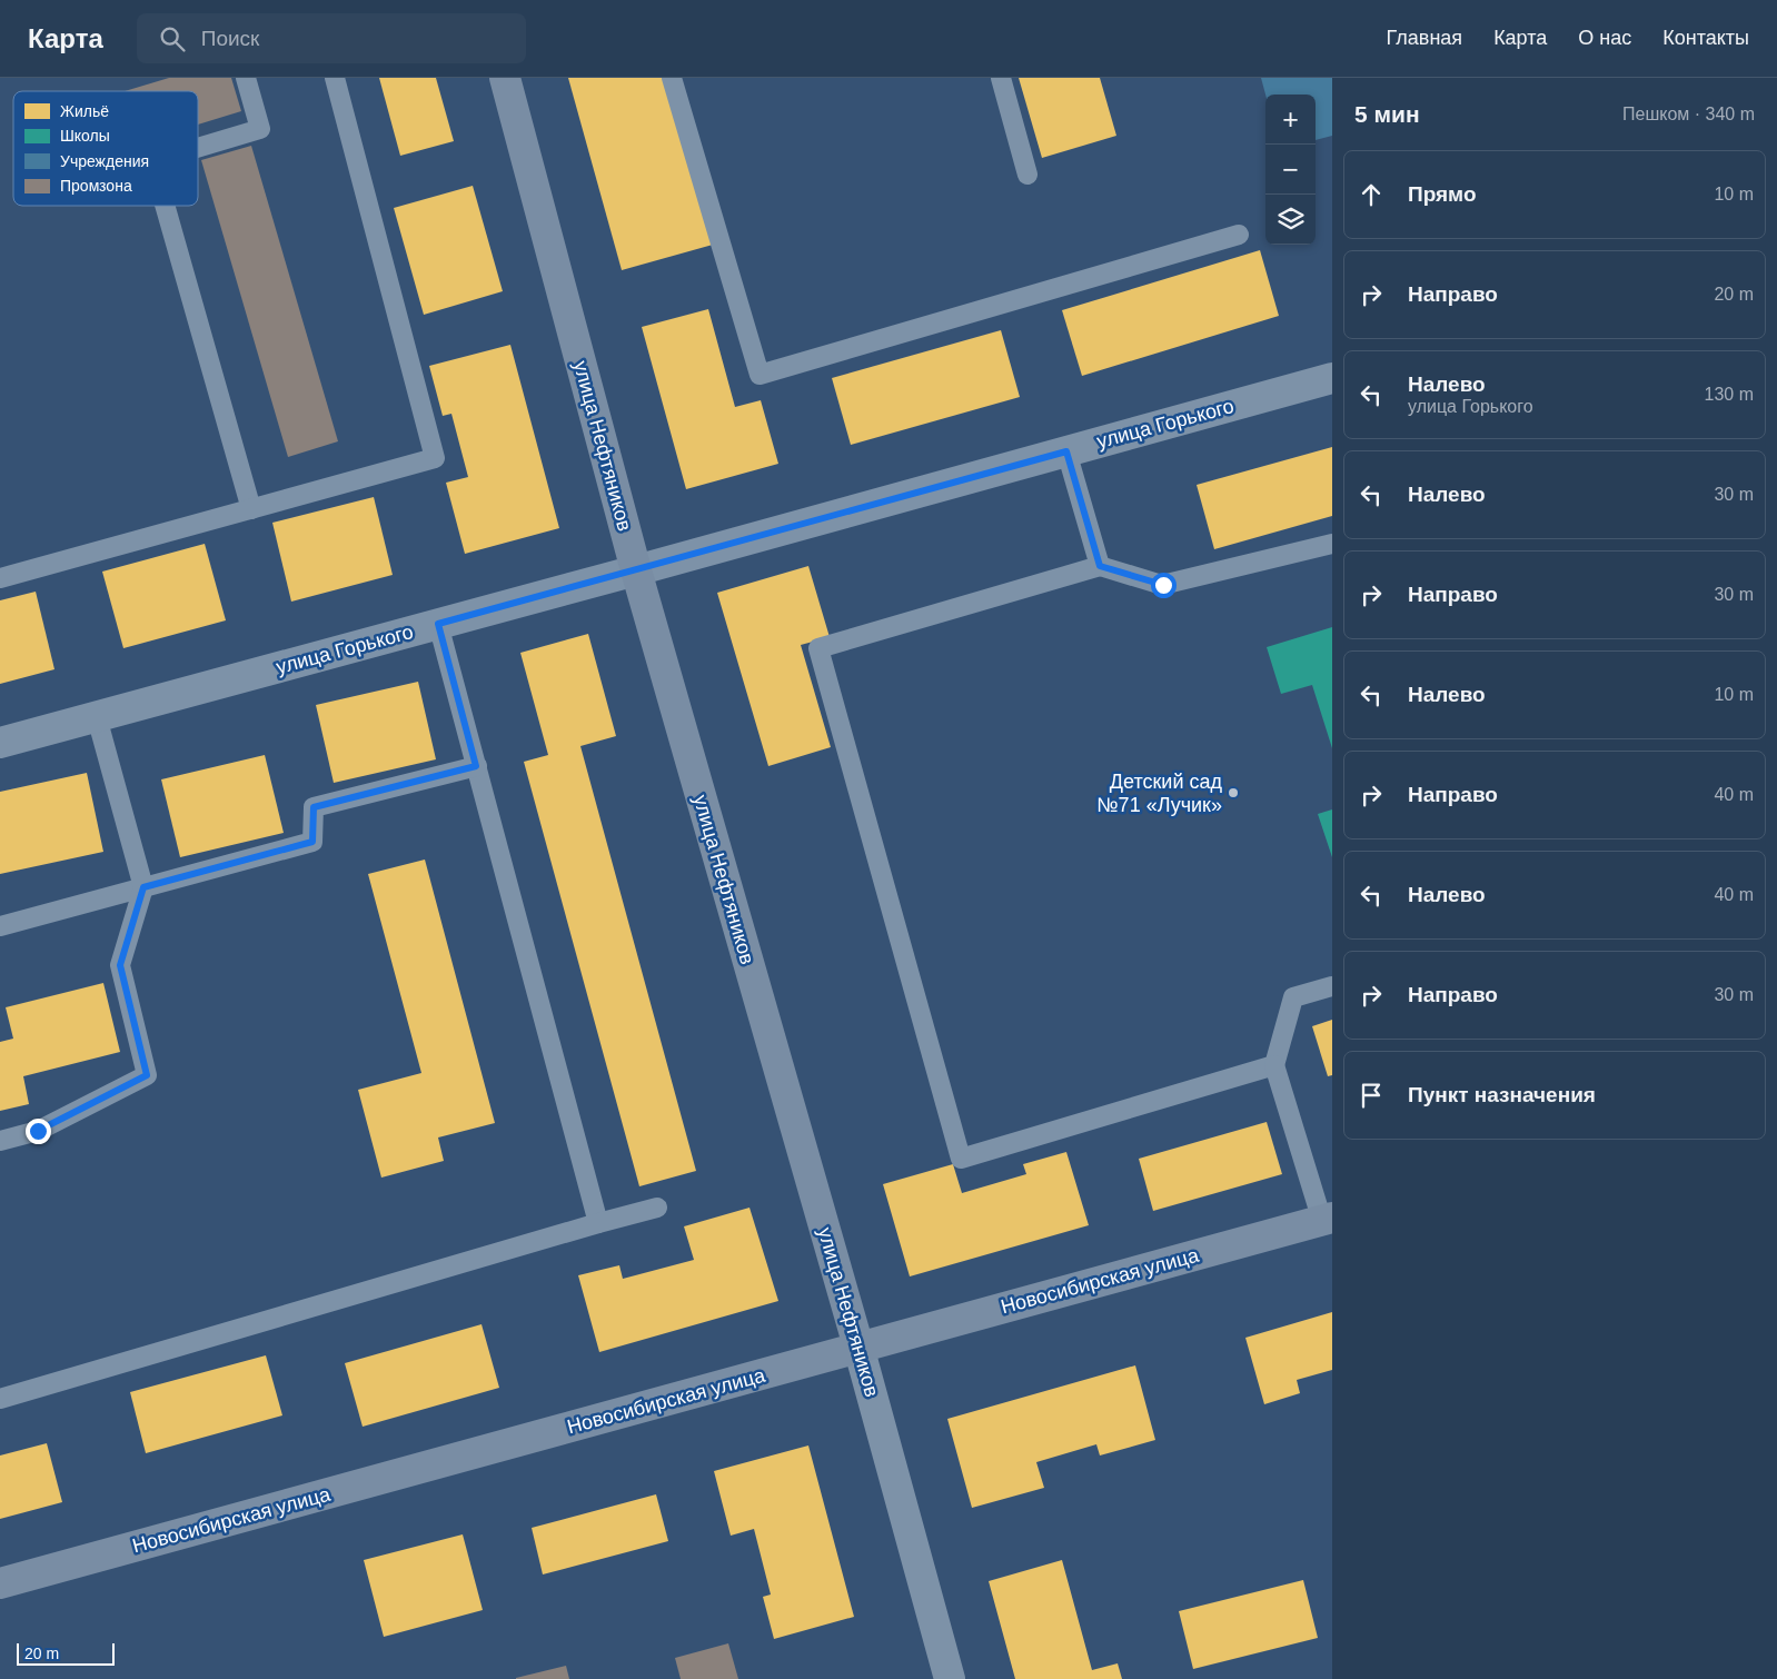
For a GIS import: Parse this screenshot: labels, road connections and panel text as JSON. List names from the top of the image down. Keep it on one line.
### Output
{"streets":{"main road":["улица Нефтяников","Новосибирская улица"],"street":["улица Горького"]},"crossings":[["улица Горького","улица Нефтяников"],["улица Нефтяников","Новосибирская улица"]],"places":["Детский сад №71 «Лучик»"],"legend":["Жильё","Школы","Учреждения","Промзона"],"scale_bar":"20 m","page":{"header":"Карта","search":"Поиск","nav":["Главная","Карта","О нас","Контакты"],"heading":["5 мин","Пешком · 340 m"],"map_buttons":["+","−"],"list":[["Прямо","10 m"],["Направо","20 m"],["Налево","улица Горького","130 m"],["Налево","30 m"],["Направо","30 m"],["Налево","10 m"],["Направо","40 m"],["Налево","40 m"],["Направо","30 m"],"Пункт назначения"],"scale":"20 m"}}
